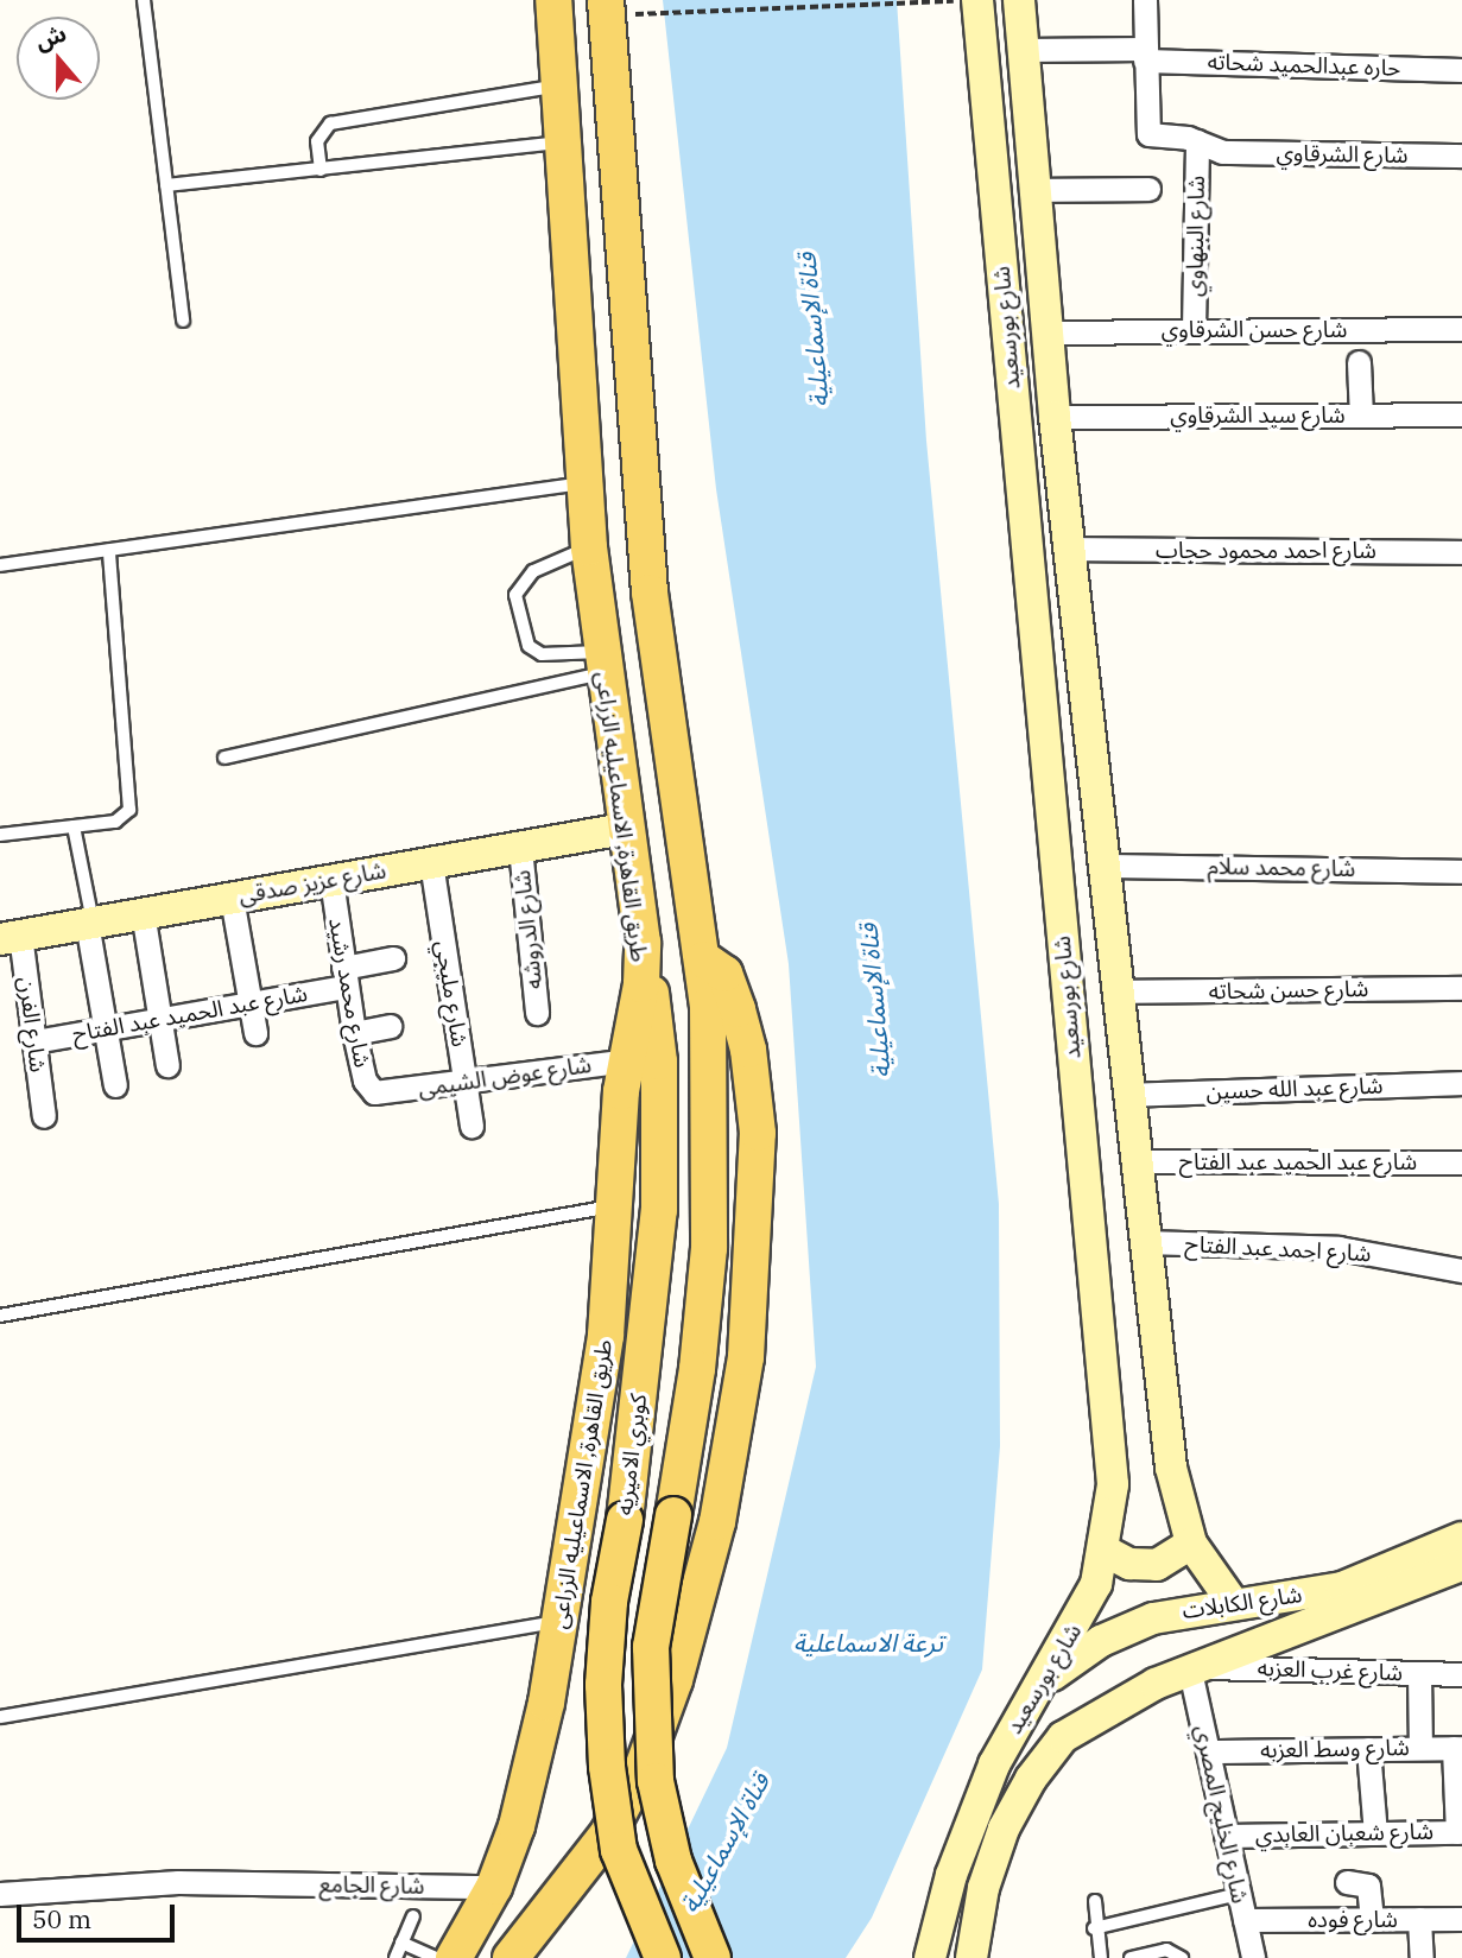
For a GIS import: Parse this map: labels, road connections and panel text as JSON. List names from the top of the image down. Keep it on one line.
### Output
{"streets":{"main road":["شارع بورسعيد","طريق القاهرة, الاسماعيليه الزراعى","شارع عزيز صدقى","كوبري الاميريه","شارع الكابلات"],"street":["حاره عبدالحميد شحاته","شارع الشرقاوي","شارع البنهاوي","شارع حسن الشرقاوي","شارع سيد الشرقاوي","شارع احمد محمود حجاب","شارع محمد سلام","شارع الدروشه","شارع حسن شحاته","شارع محمد رشيد","شارع مليجي","شارع عبد الحميد عبد الفتاح","شارع الفرن","شارع عوض الشيمى","شارع عبد الله حسين","شارع احمد عبد الفتاح","شارع غرب العزبه","شارع وسط العزبه","شارع الخليج المصري","شارع شعبان العابدي","شارع الجامع","شارع فوده"]},"crossings":[["حاره عبدالحميد شحاته","شارع بورسعيد"],["شارع الشرقاوي","شارع البنهاوي"],["شارع البنهاوي","شارع حسن الشرقاوي"],["شارع بورسعيد","شارع حسن الشرقاوي"],["شارع بورسعيد","شارع سيد الشرقاوي"],["شارع بورسعيد","شارع احمد محمود حجاب"],["شارع بورسعيد","شارع محمد سلام"],["شارع بورسعيد","شارع حسن شحاته"],["شارع بورسعيد","شارع عبد الحميد عبد الفتاح"],["شارع بورسعيد","شارع عبد الله حسين"],["شارع بورسعيد","شارع احمد عبد الفتاح"],["شارع بورسعيد","شارع الكابلات"],["طريق القاهرة, الاسماعيليه الزراعى","شارع عزيز صدقى"],["طريق القاهرة, الاسماعيليه الزراعى","شارع عوض الشيمى"],["طريق القاهرة, الاسماعيليه الزراعى","كوبري الاميريه"],["طريق القاهرة, الاسماعيليه الزراعى","شارع الجامع"],["شارع عزيز صدقى","شارع الدروشه"],["شارع عزيز صدقى","شارع محمد رشيد"],["شارع عزيز صدقى","شارع مليجي"],["شارع عزيز صدقى","شارع الفرن"],["شارع محمد رشيد","شارع عبد الحميد عبد الفتاح"],["شارع محمد رشيد","شارع عوض الشيمى"],["شارع مليجي","شارع عوض الشيمى"],["شارع عبد الحميد عبد الفتاح","شارع الفرن"],["شارع الكابلات","شارع غرب العزبه"],["شارع الكابلات","شارع الخليج المصري"],["شارع غرب العزبه","شارع الخليج المصري"],["شارع وسط العزبه","شارع الخليج المصري"],["شارع الخليج المصري","شارع شعبان العابدي"],["شارع الخليج المصري","شارع فوده"]],"water":["قناة الإسماعيلية","ترعة الاسماعلية"],"scale_bar":"50 m","north":"top"}
